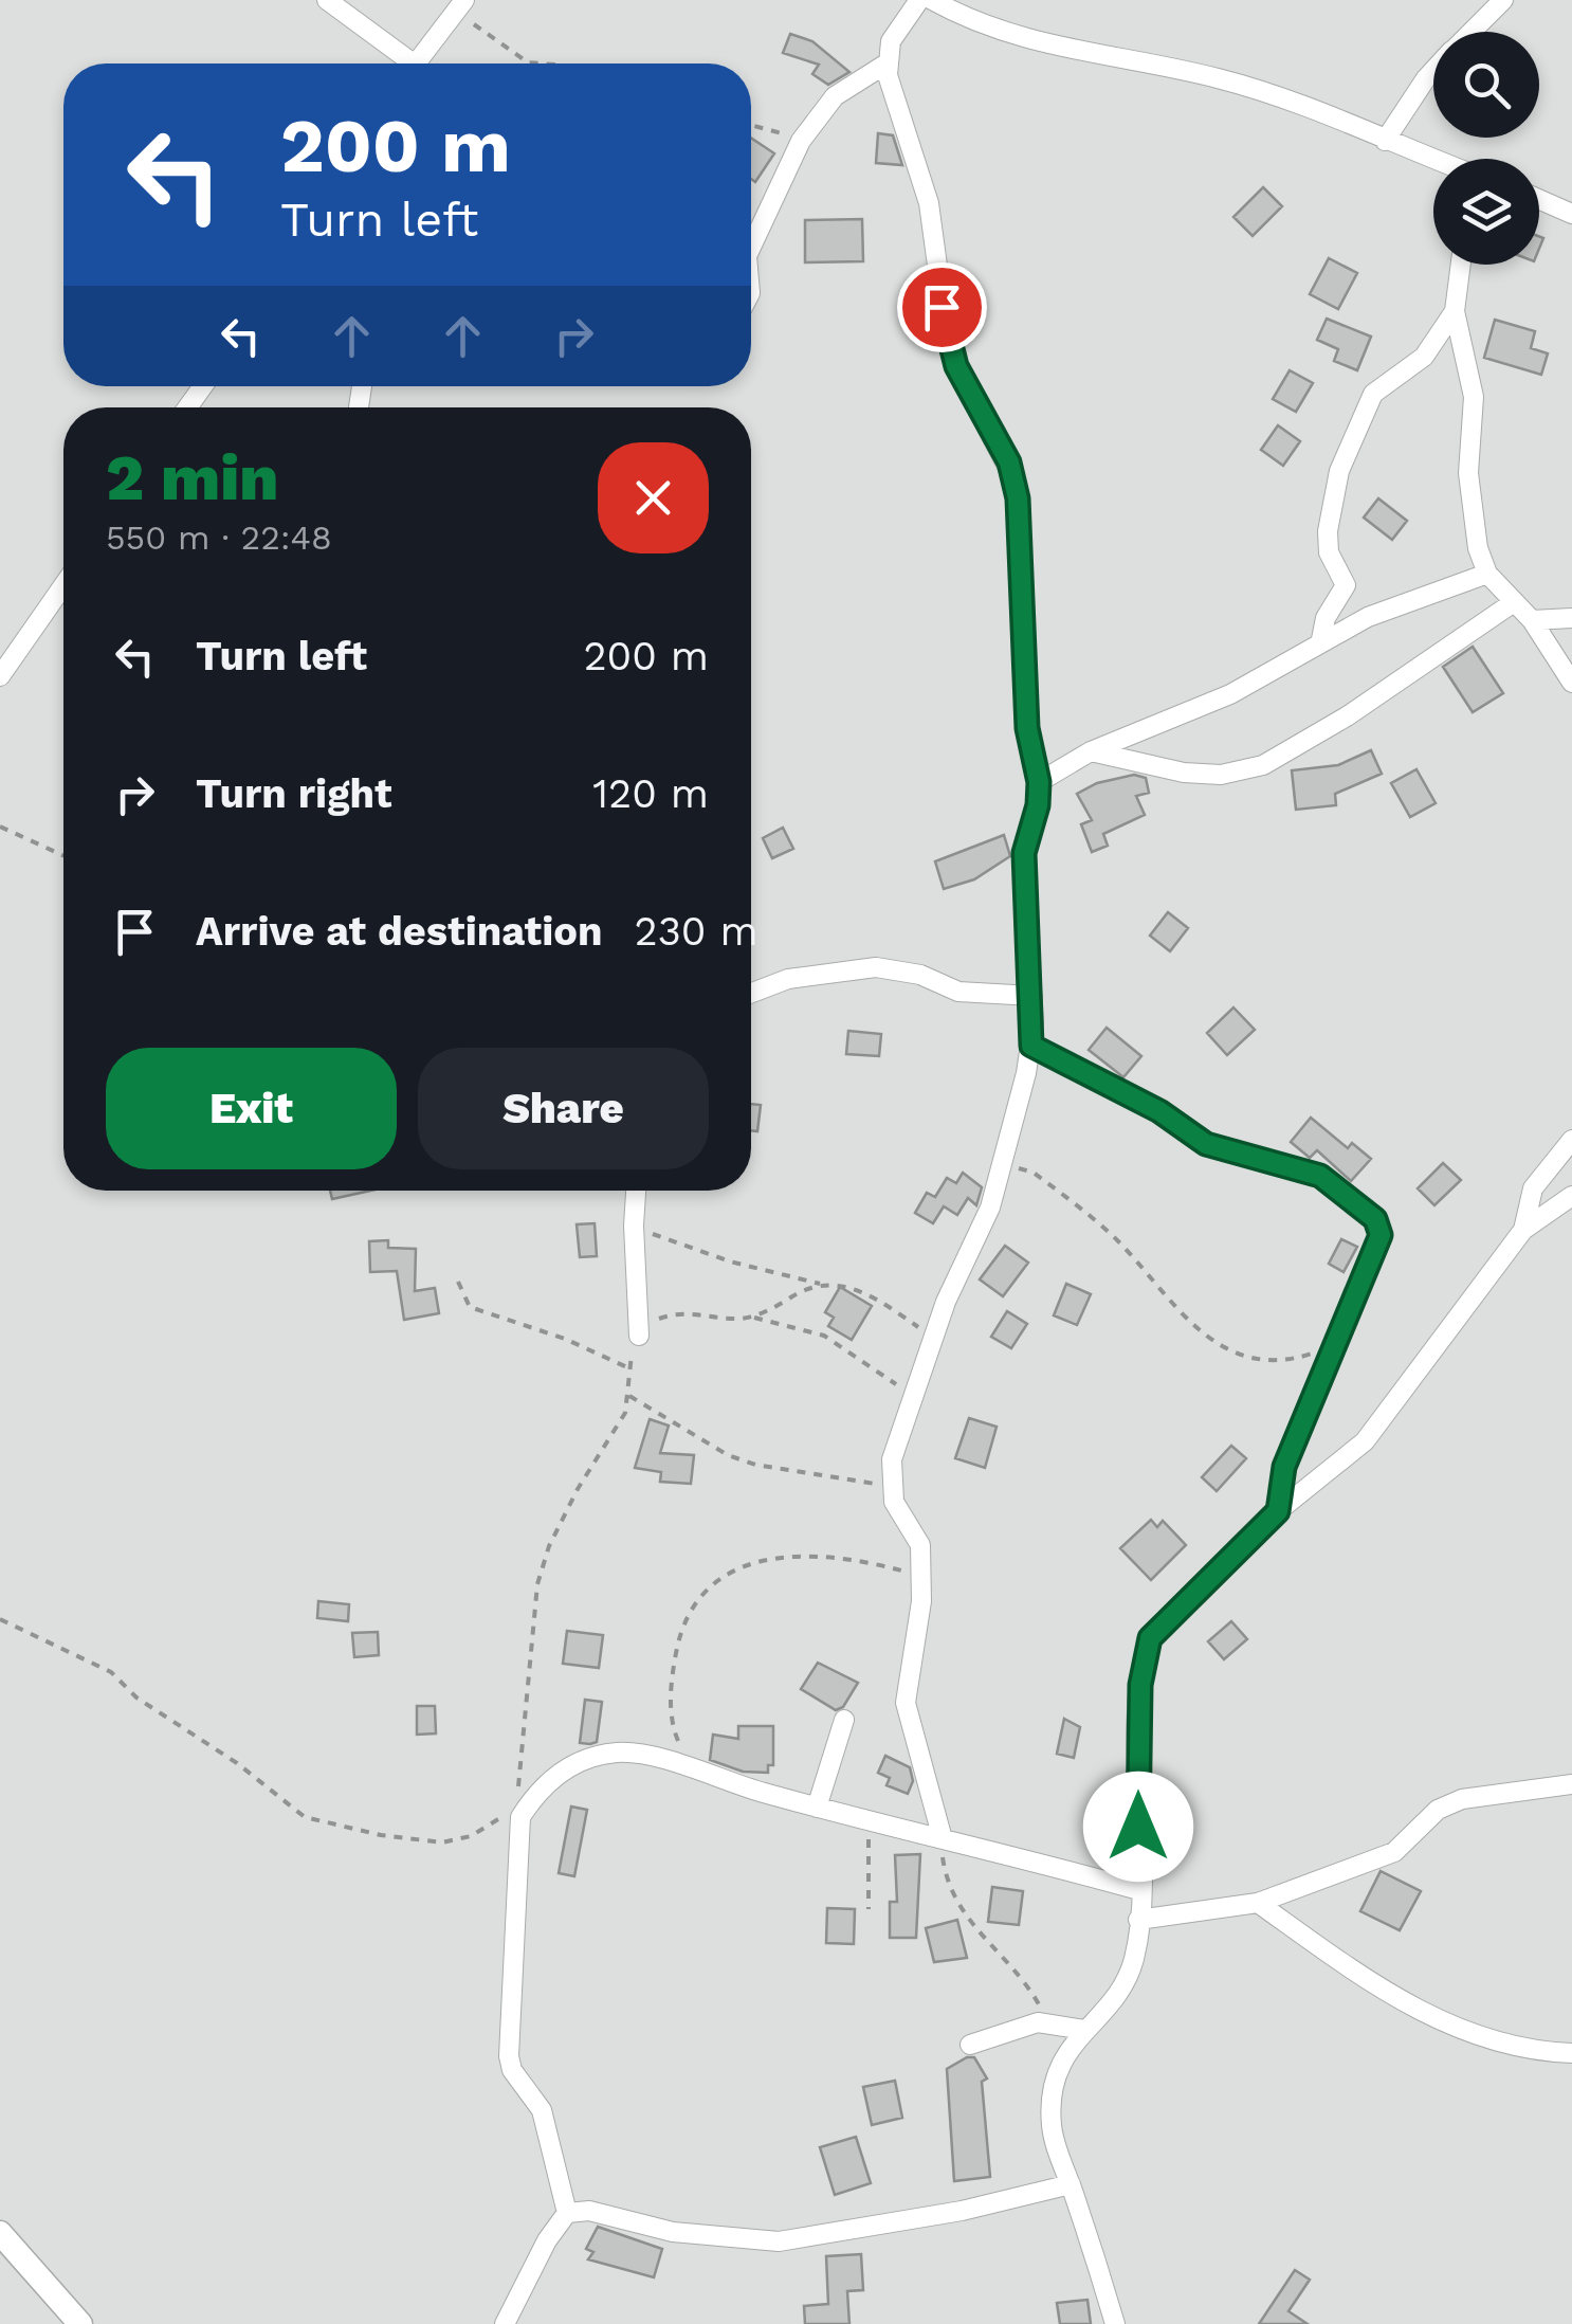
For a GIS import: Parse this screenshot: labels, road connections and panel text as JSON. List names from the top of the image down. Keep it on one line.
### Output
{"page":{"turn":["200 m","Turn left"],"heading":["2 min","550 m · 22:48"],"list":[{"name":"Turn left","value":"200 m"},{"name":"Turn right","value":"120 m"},{"name":"Arrive at destination","value":"230 m"}],"buttons":["Exit","Share"]}}
